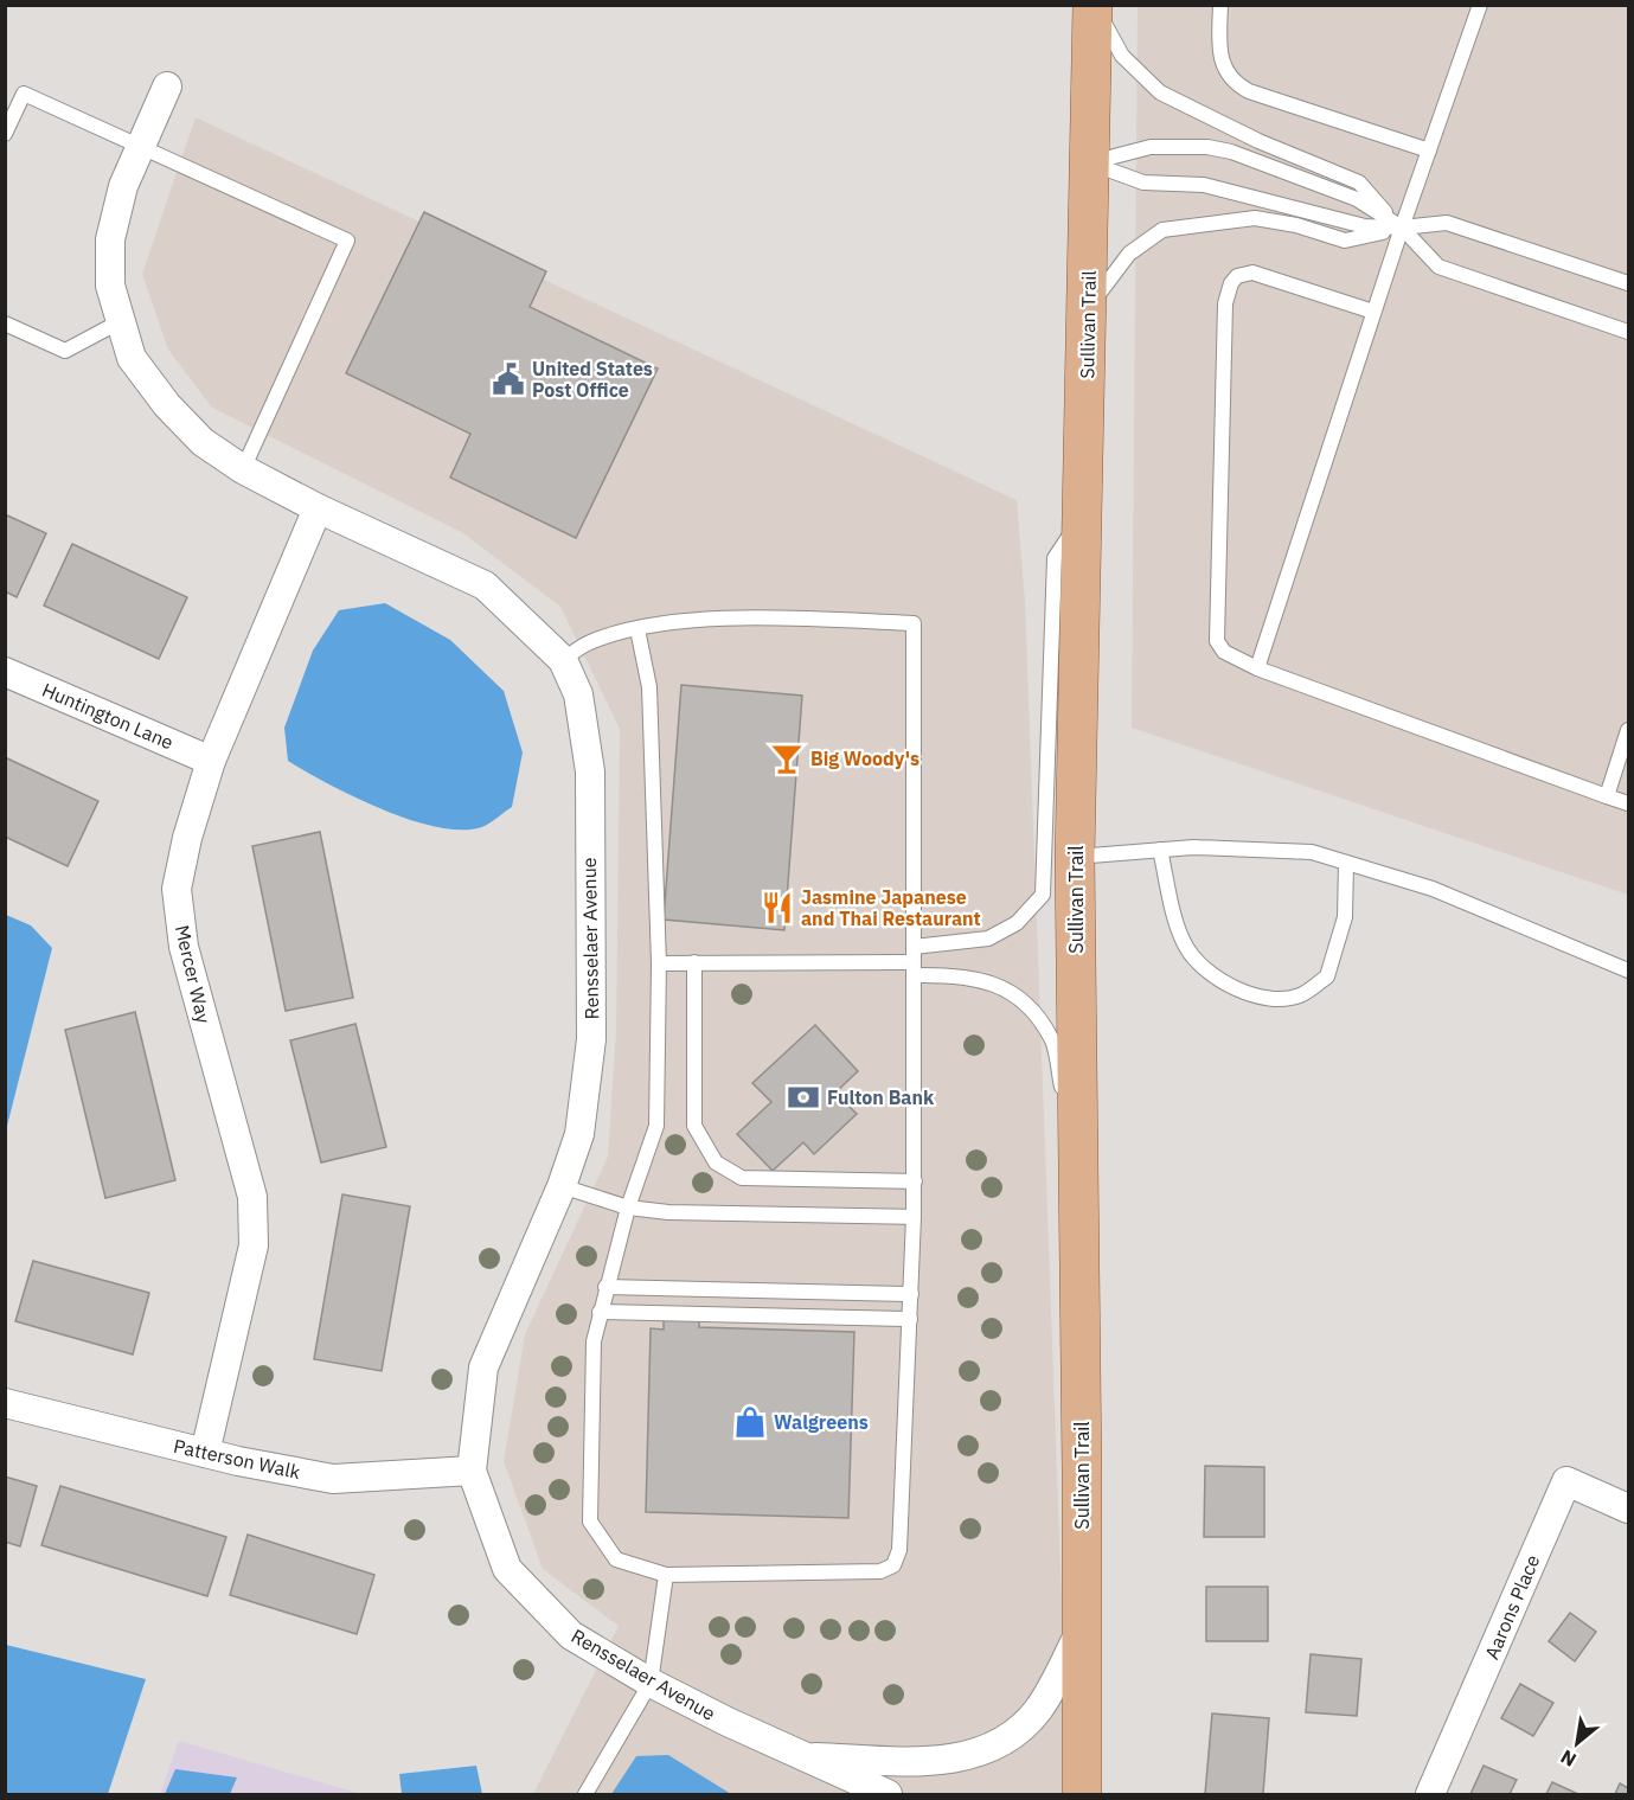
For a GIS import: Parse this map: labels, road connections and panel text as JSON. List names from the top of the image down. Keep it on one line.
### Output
{"streets":{"main road":["Sullivan Trail"],"street":["Huntington Lane","Rensselaer Avenue","Mercer Way","Patterson Walk","Aarons Place"]},"crossings":[["Huntington Lane","Mercer Way"],["Rensselaer Avenue","Mercer Way"],["Rensselaer Avenue","Patterson Walk"],["Mercer Way","Patterson Walk"]],"places":{"public building":["United States Post Office"],"bar":["Big Woody's"],"restaurant":["Jasmine Japanese and Thai Restaurant"],"bank":["Fulton Bank"],"shop":["Walgreens"]},"north":"bottom left"}
